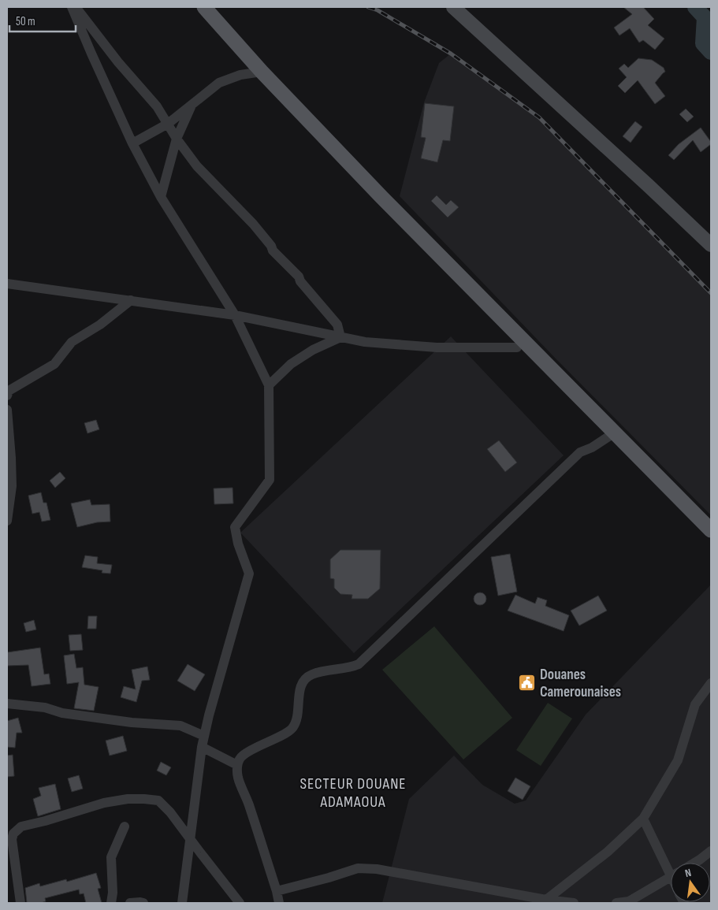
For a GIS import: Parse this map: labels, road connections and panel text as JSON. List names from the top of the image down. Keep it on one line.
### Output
{"districts":["SECTEUR DOUANE ADAMAOUA"],"places":{"public building":["Douanes Camerounaises"]},"scale_bar":"50 m","north":"top"}
